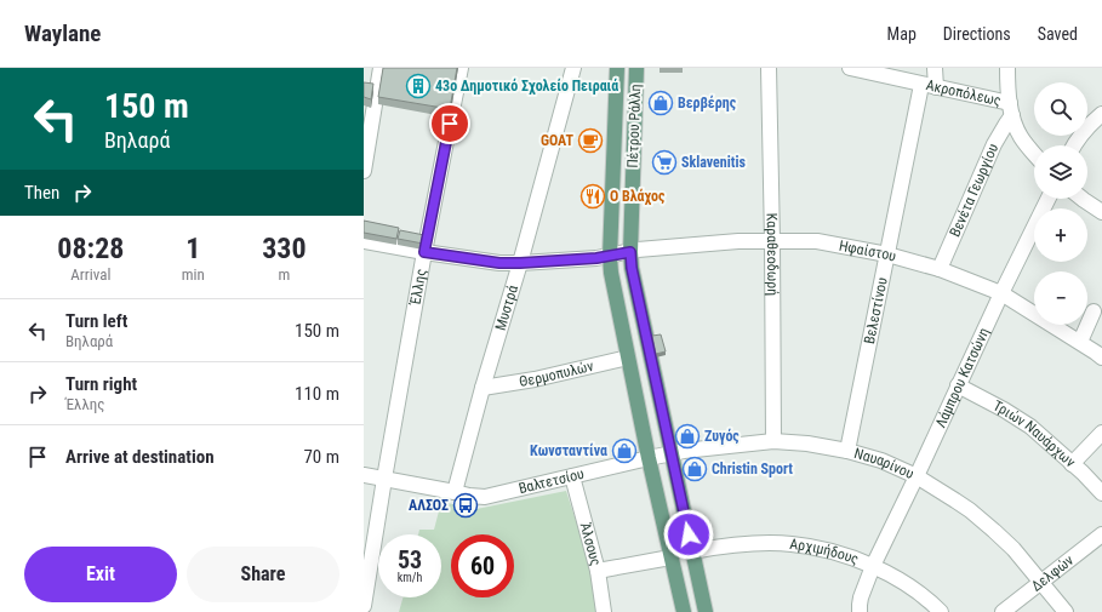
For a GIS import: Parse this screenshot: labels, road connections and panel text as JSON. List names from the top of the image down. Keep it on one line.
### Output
{"streets":{"main road":["Πέτρου Ράλλη"],"street":["Ακροπόλεως","Βενέτα Γεωργίου","Ηφαίστου","Καραθεοδωρή","Έλλης","Μυστρά","Βελεστίνου","Θερμοπυλών","Λάμπρου Κατσώνη","Τριών Ναυάρχων","Ναυαρίνου","Βαλτετσίου","Άλσους","Αρχιμήδους","Δελφών"]},"crossings":[["Ακροπόλεως","Βενέτα Γεωργίου"],["Ακροπόλεως","Βελεστίνου"],["Πέτρου Ράλλη","Ηφαίστου"],["Πέτρου Ράλλη","Θερμοπυλών"],["Πέτρου Ράλλη","Ναυαρίνου"],["Πέτρου Ράλλη","Βαλτετσίου"],["Πέτρου Ράλλη","Αρχιμήδους"],["Βενέτα Γεωργίου","Ηφαίστου"],["Ηφαίστου","Καραθεοδωρή"],["Ηφαίστου","Έλλης"],["Ηφαίστου","Μυστρά"],["Ηφαίστου","Βελεστίνου"],["Ηφαίστου","Λάμπρου Κατσώνη"],["Καραθεοδωρή","Ναυαρίνου"],["Έλλης","Βαλτετσίου"],["Μυστρά","Θερμοπυλών"],["Μυστρά","Βαλτετσίου"],["Βελεστίνου","Ναυαρίνου"],["Λάμπρου Κατσώνη","Τριών Ναυάρχων"],["Λάμπρου Κατσώνη","Ναυαρίνου"],["Λάμπρου Κατσώνη","Αρχιμήδους"],["Ναυαρίνου","Βαλτετσίου"],["Ναυαρίνου","Δελφών"],["Βαλτετσίου","Άλσους"]],"places":{"building":["43ο Δημοτικό Σχολείο Πειραιά"],"shop":["Βερβέρης","Ζυγός","Κωνσταντίνα","Christin Sport"],"cafe":["GOAT"],"supermarket":["Sklavenitis"],"restaurant":["Ο Βλάχος"],"bus stop":["ΑΛΣΟΣ"]},"page":{"header":"Waylane","nav":["Map","Directions","Saved"],"turn":["150 m","Βηλαρά"],"map_buttons":["+","−"],"then":"Then","eta":["08:28","Arrival","1","min","330","m"],"list":[{"name":"Turn left","note":"Βηλαρά","value":"150 m"},{"name":"Turn right","note":"Έλλης","value":"110 m"},{"name":"Arrive at destination","value":"70 m"}],"speed":"53 km/h","limit":"60","buttons":["Exit","Share"]}}
